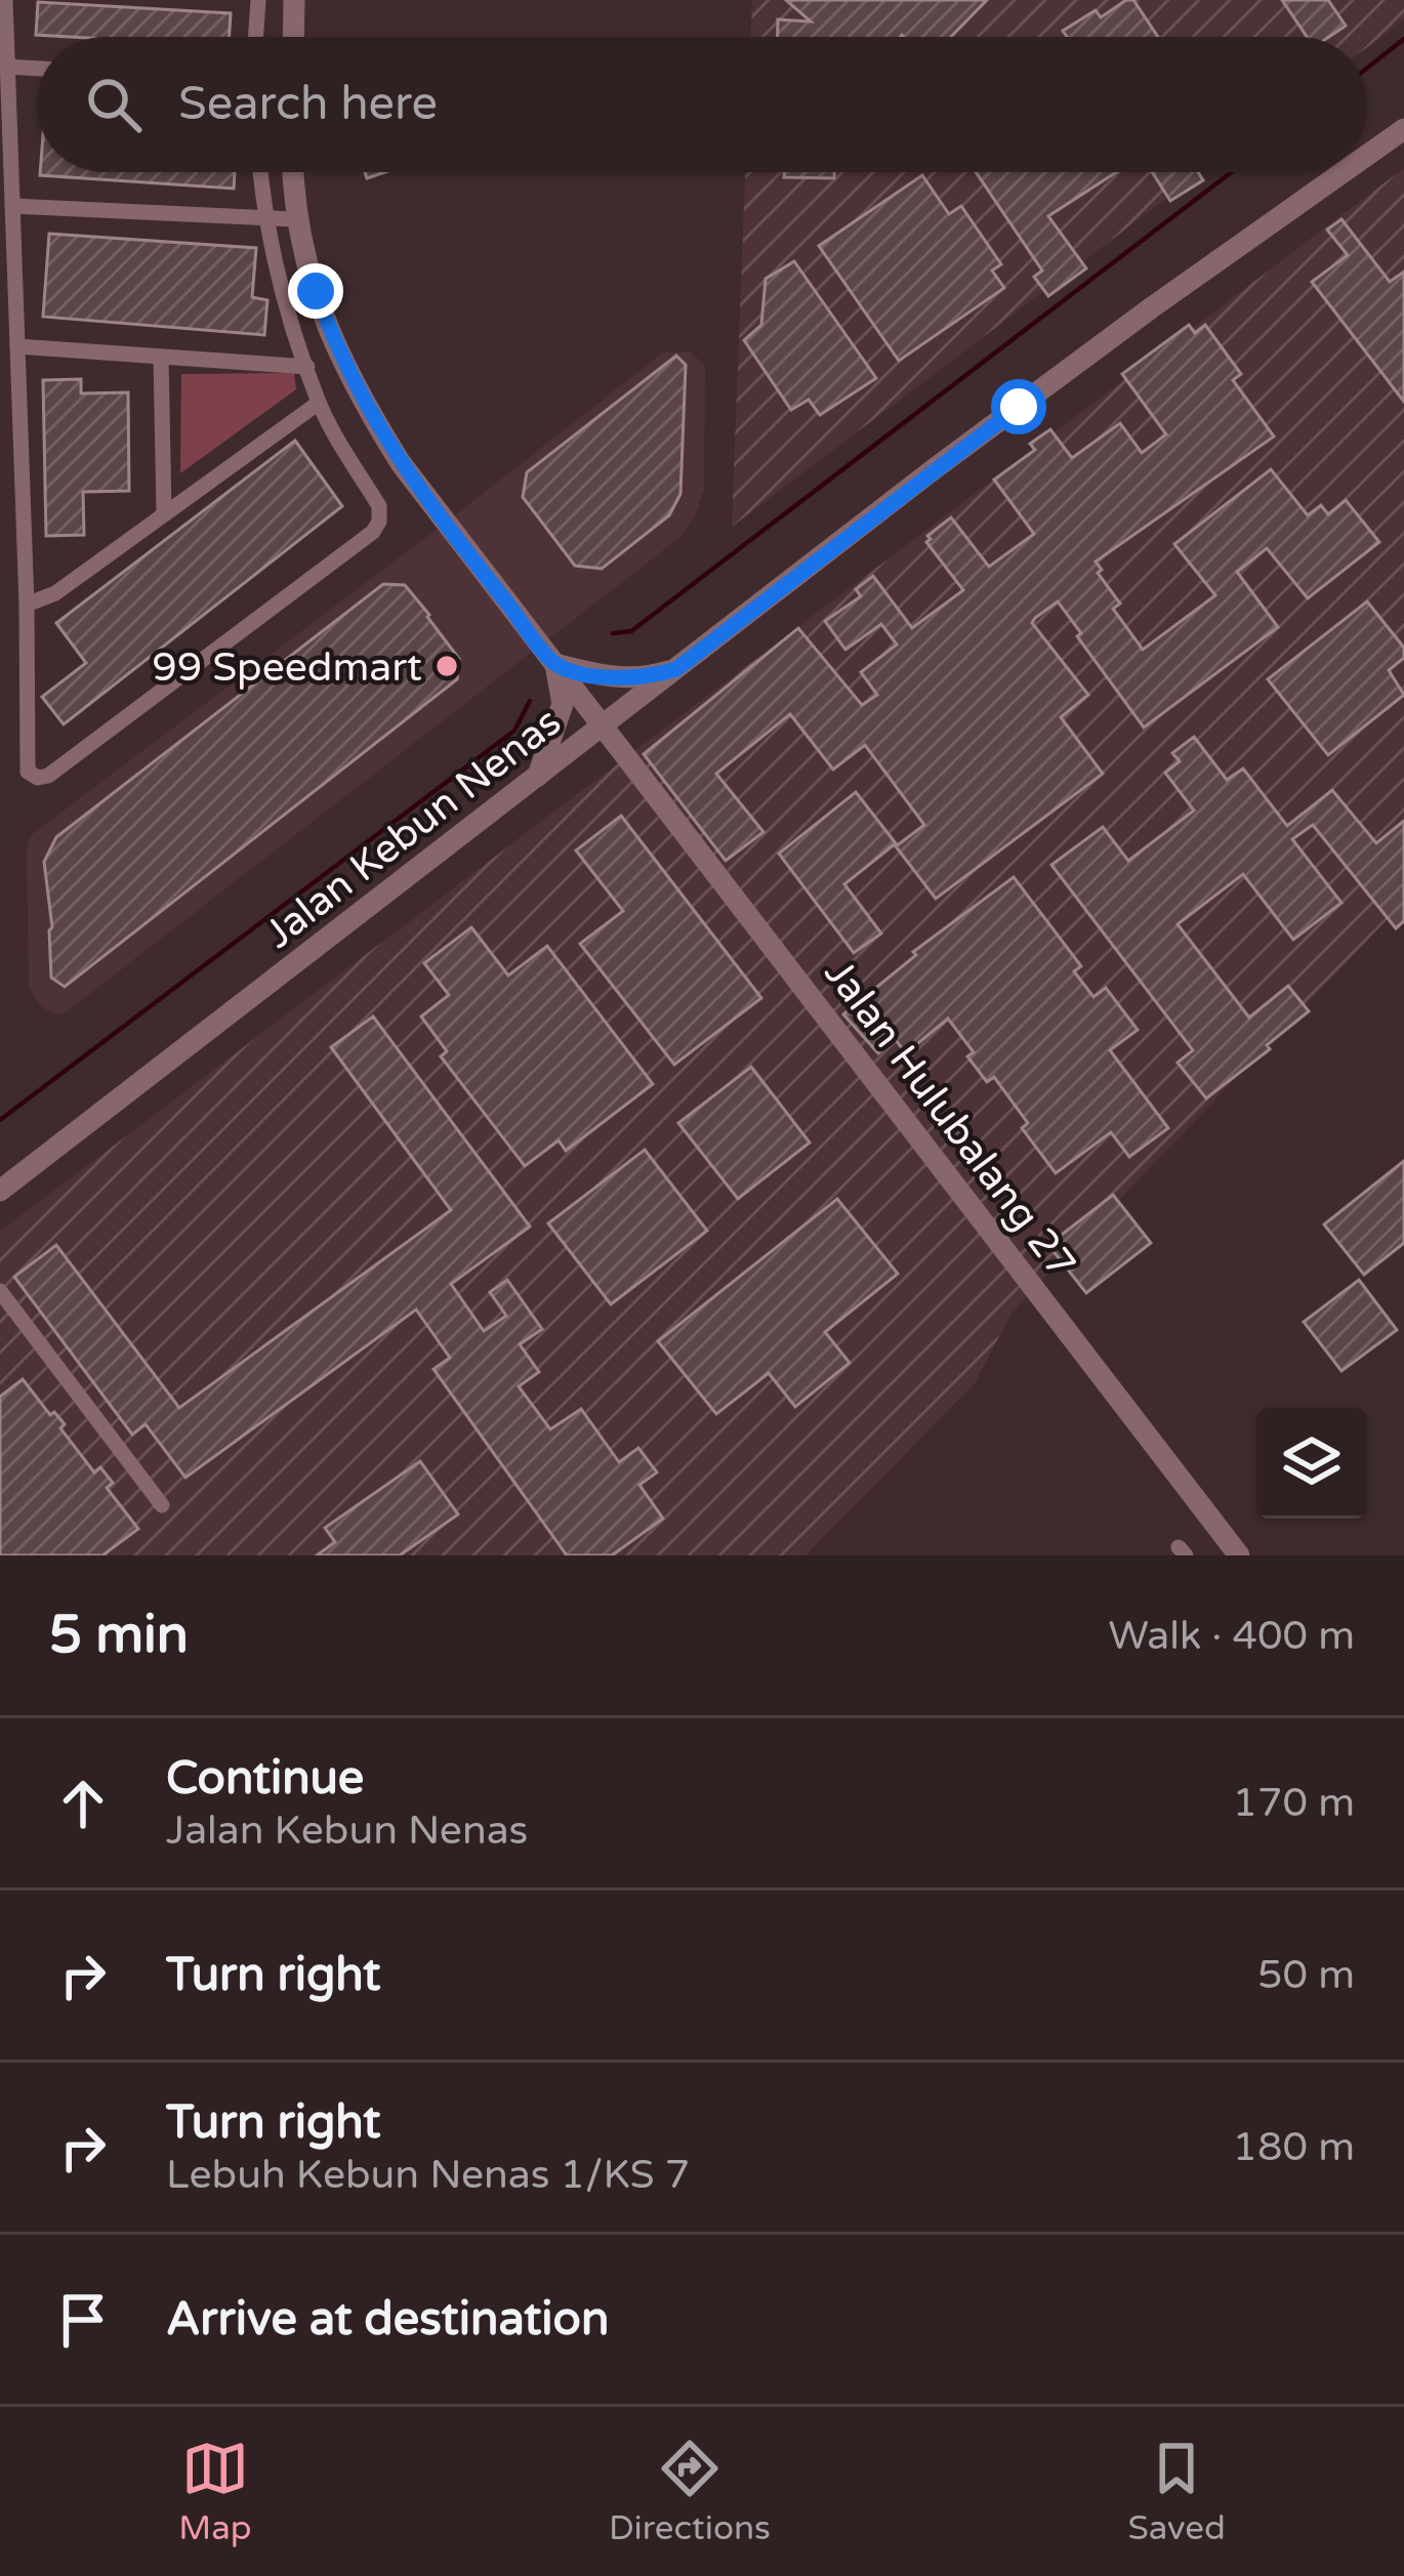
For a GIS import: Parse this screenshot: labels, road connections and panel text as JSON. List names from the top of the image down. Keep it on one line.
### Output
{"streets":{"street":["Jalan Kebun Nenas","Jalan Hulubalang 27"]},"crossings":[["Jalan Kebun Nenas","Jalan Hulubalang 27"]],"places":["99 Speedmart"],"page":{"search":"Search here","heading":["5 min","Walk · 400 m"],"list":[["Continue","Jalan Kebun Nenas","170 m"],["Turn right","50 m"],["Turn right","Lebuh Kebun Nenas 1/KS 7","180 m"],"Arrive at destination"],"nav":["Map","Directions","Saved"]}}
